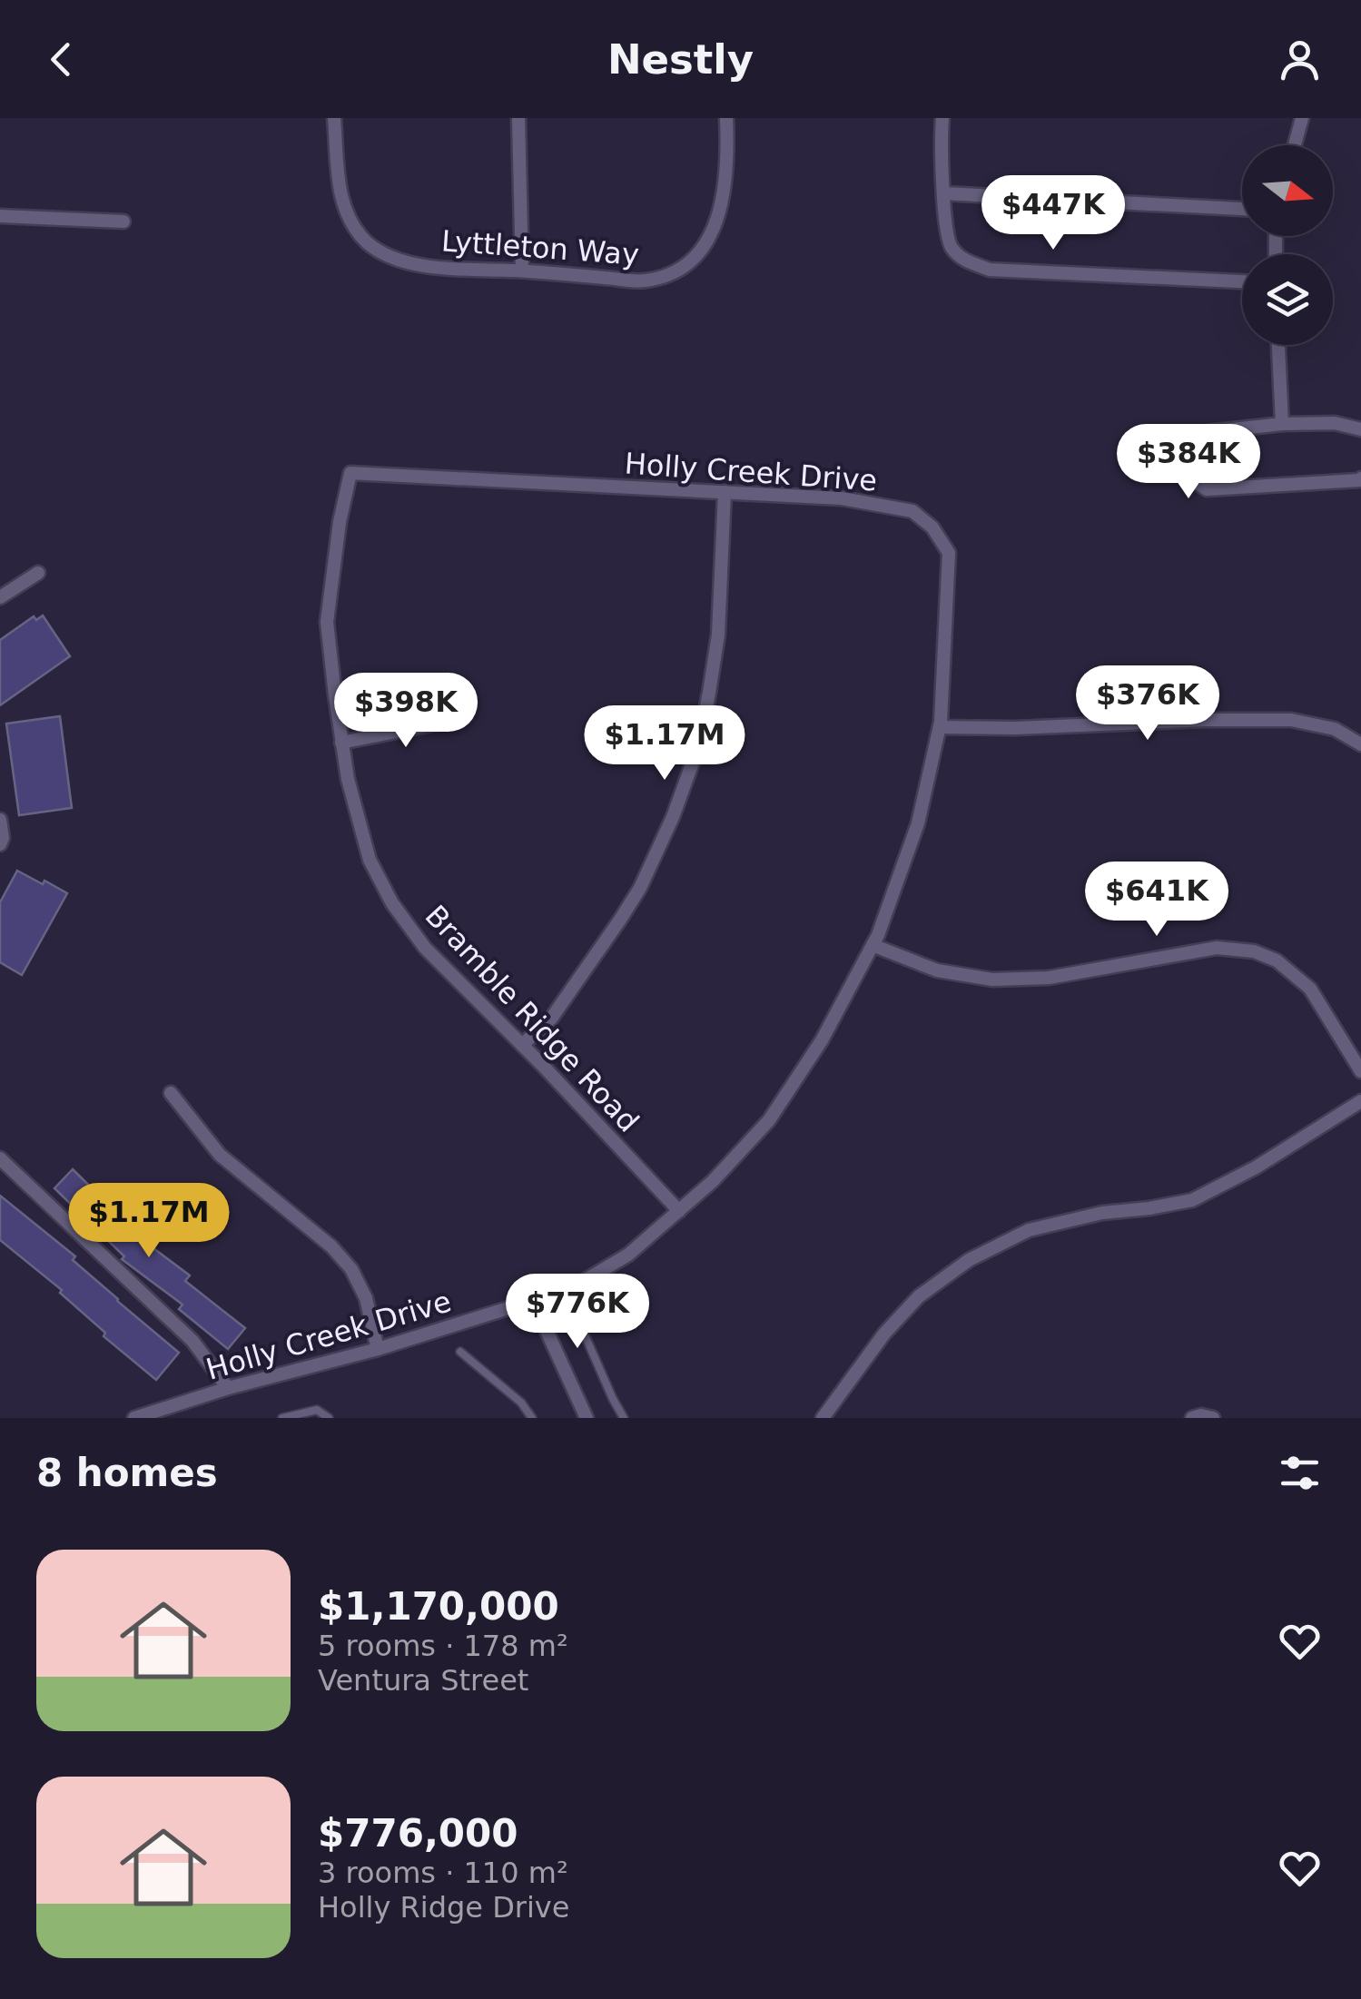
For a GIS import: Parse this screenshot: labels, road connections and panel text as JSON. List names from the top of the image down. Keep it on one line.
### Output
{"streets":{"street":["Lyttleton Way","Holly Creek Drive","Bramble Ridge Road"]},"crossings":[["Holly Creek Drive","Bramble Ridge Road"]],"north":"right","page":{"header":"Nestly","price":["$447K","$384K","$376K","$398K","$1.17M","$641K","$1.17M","$776K"],"heading":"8 homes","list":[{"name":"$1,170,000","note":"5 rooms · 178 m² · Ventura Street"},{"name":"$776,000","note":"3 rooms · 110 m² · Holly Ridge Drive"}]}}
